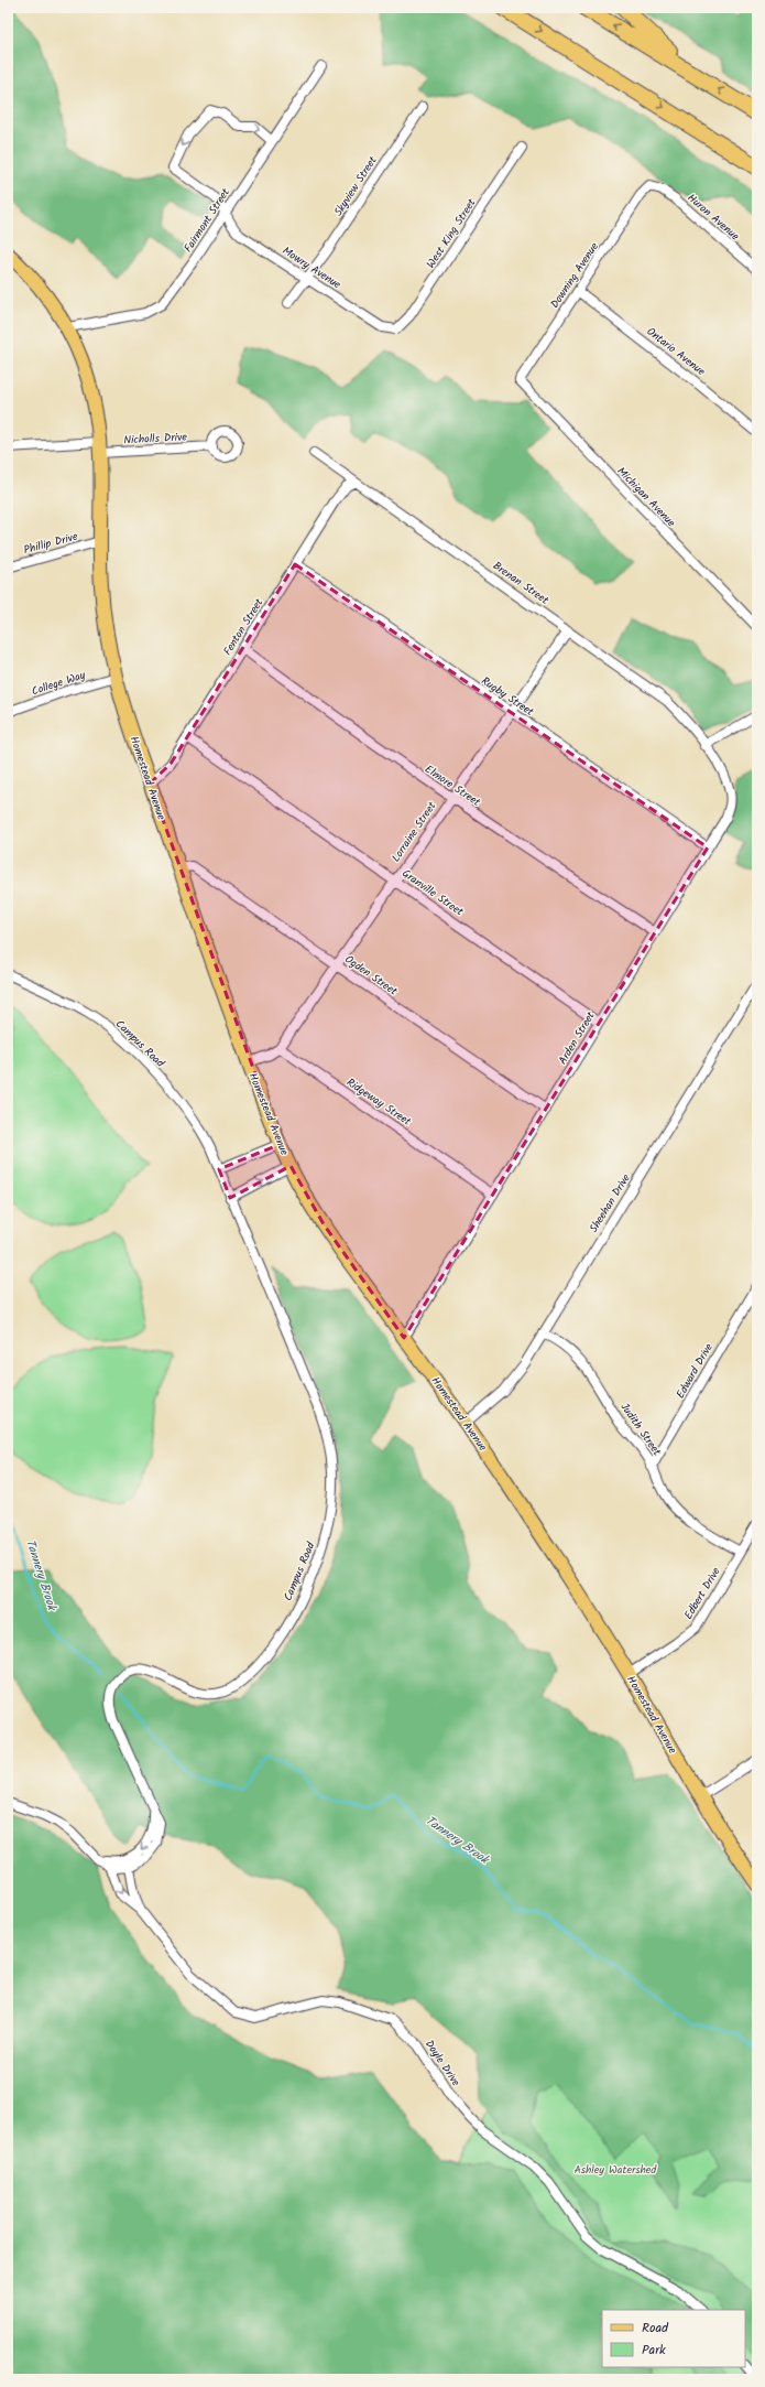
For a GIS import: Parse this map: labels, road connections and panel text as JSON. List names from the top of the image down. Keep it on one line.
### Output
{"streets":{"main road":["Homestead Avenue"],"street":["Skyview Street","Huron Avenue","Fairmont Street","West King Street","Mowry Avenue","Downing Avenue","Ontario Avenue","Nicholls Drive","Michigan Avenue","Phillip Drive","Brenan Street","Fenton Street","College Way","Rugby Street","Elmore Street","Lorraine Street","Granville Street","Ogden Street","Arden Street","Campus Road","Ridgeway Street","Sheehan Drive","Edward Drive","Judith Street","Edbert Drive","Doyle Drive"]},"crossings":[["Skyview Street","Mowry Avenue"],["Huron Avenue","Downing Avenue"],["Fairmont Street","Mowry Avenue"],["Fairmont Street","Homestead Avenue"],["West King Street","Mowry Avenue"],["Downing Avenue","Ontario Avenue"],["Downing Avenue","Michigan Avenue"],["Nicholls Drive","Homestead Avenue"],["Phillip Drive","Homestead Avenue"],["Brenan Street","Fenton Street"],["Brenan Street","Lorraine Street"],["Brenan Street","Arden Street"],["Fenton Street","Rugby Street"],["Fenton Street","Homestead Avenue"],["Fenton Street","Elmore Street"],["Fenton Street","Granville Street"],["College Way","Homestead Avenue"],["Rugby Street","Lorraine Street"],["Rugby Street","Arden Street"],["Homestead Avenue","Ogden Street"],["Homestead Avenue","Arden Street"],["Homestead Avenue","Sheehan Drive"],["Homestead Avenue","Edbert Drive"],["Elmore Street","Lorraine Street"],["Elmore Street","Arden Street"],["Lorraine Street","Granville Street"],["Lorraine Street","Ogden Street"],["Lorraine Street","Ridgeway Street"],["Granville Street","Arden Street"],["Ogden Street","Arden Street"],["Arden Street","Ridgeway Street"],["Campus Road","Doyle Drive"],["Sheehan Drive","Judith Street"],["Edward Drive","Judith Street"],["Judith Street","Edbert Drive"]],"water":["Tannery Brook"],"parks":["Ashley Watershed"],"legend":["Road","Park"]}
